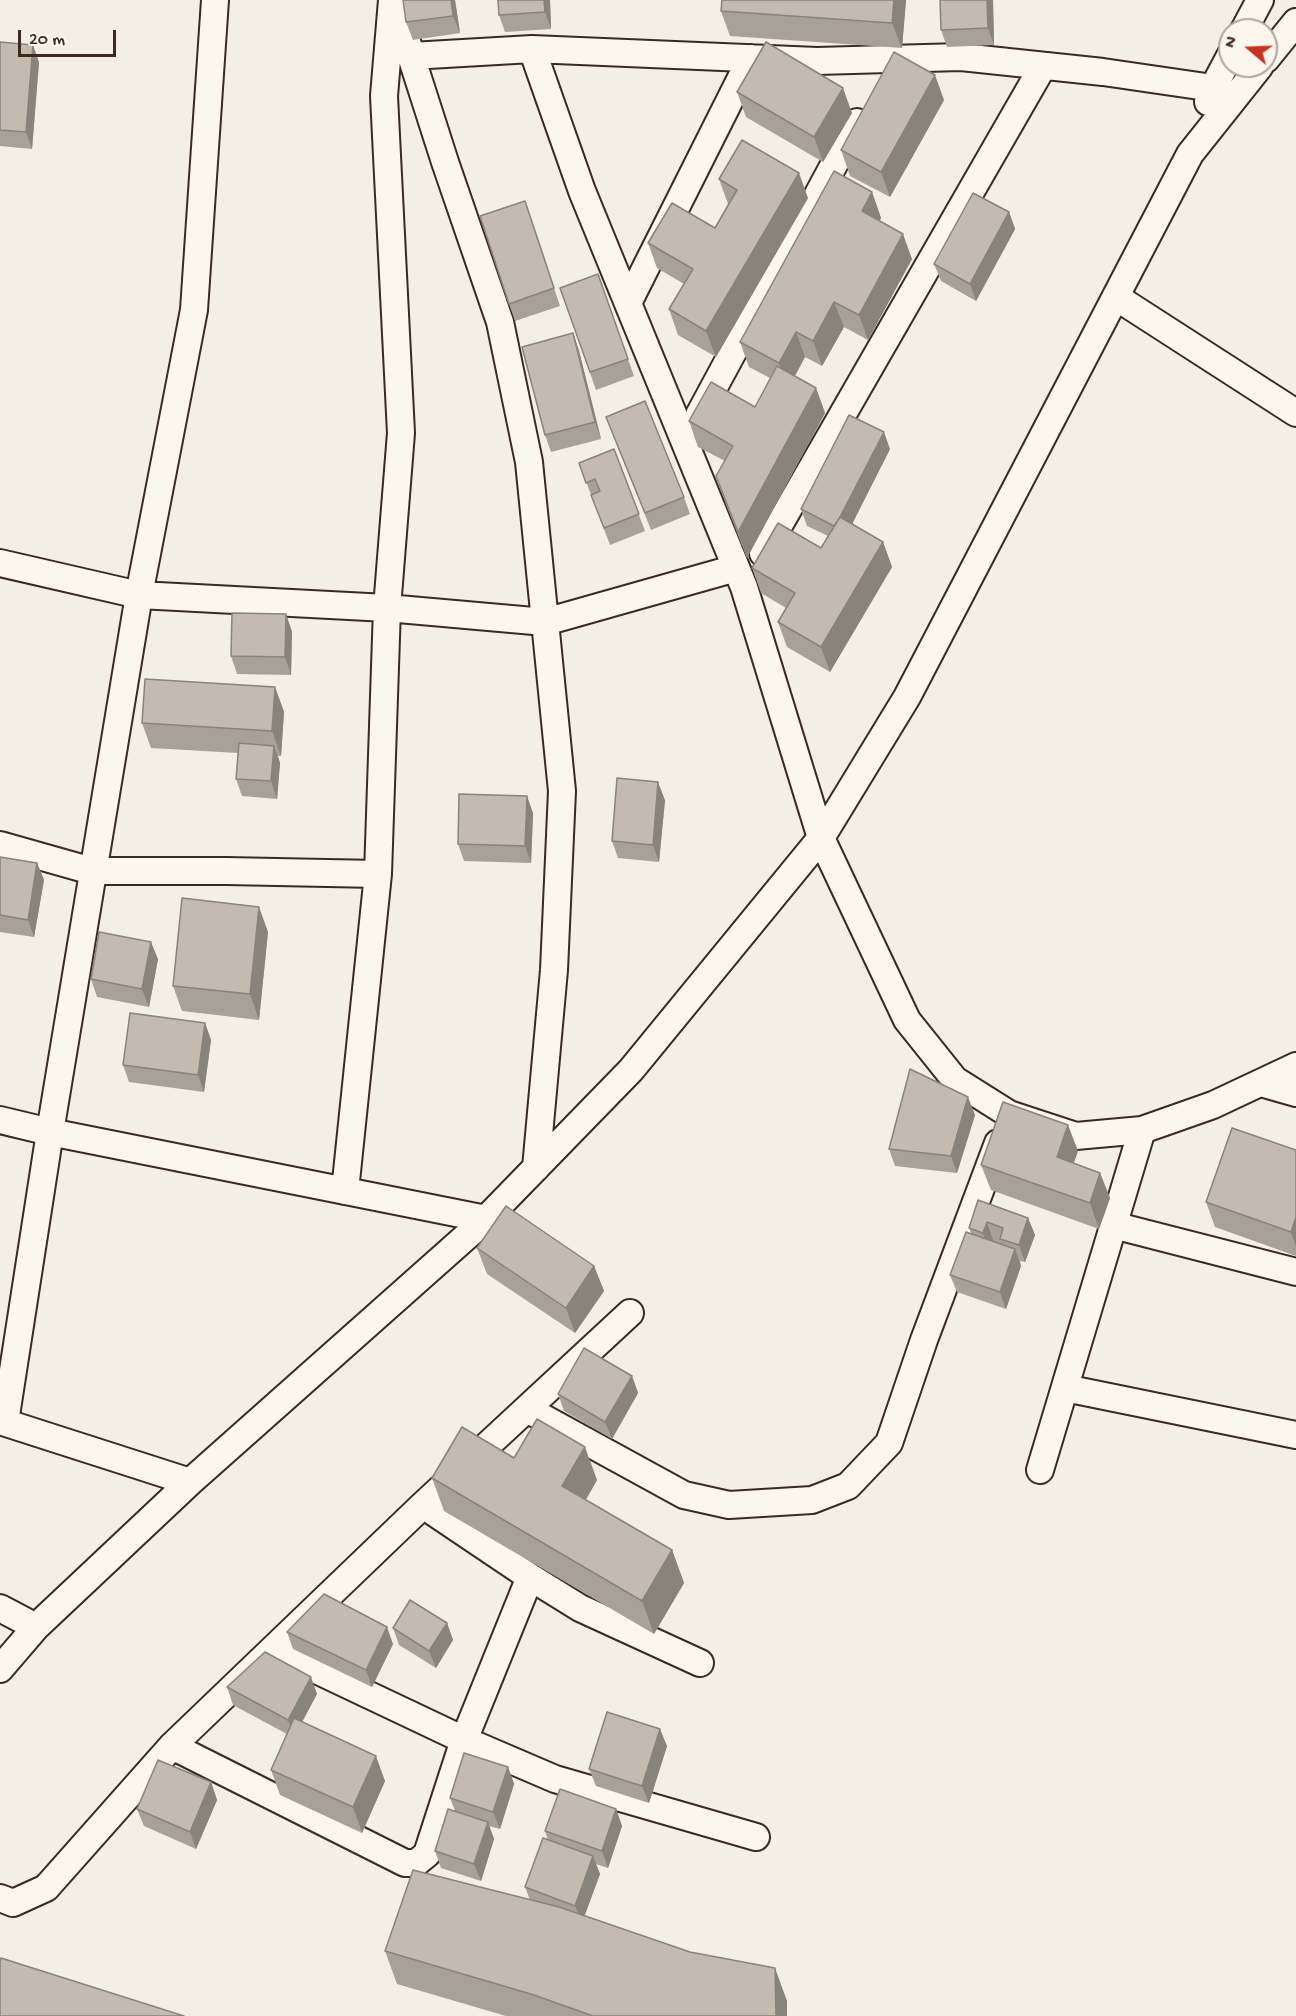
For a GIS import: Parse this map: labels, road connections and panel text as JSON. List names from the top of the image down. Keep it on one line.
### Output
{"scale_bar":"20 m","north":"left"}
